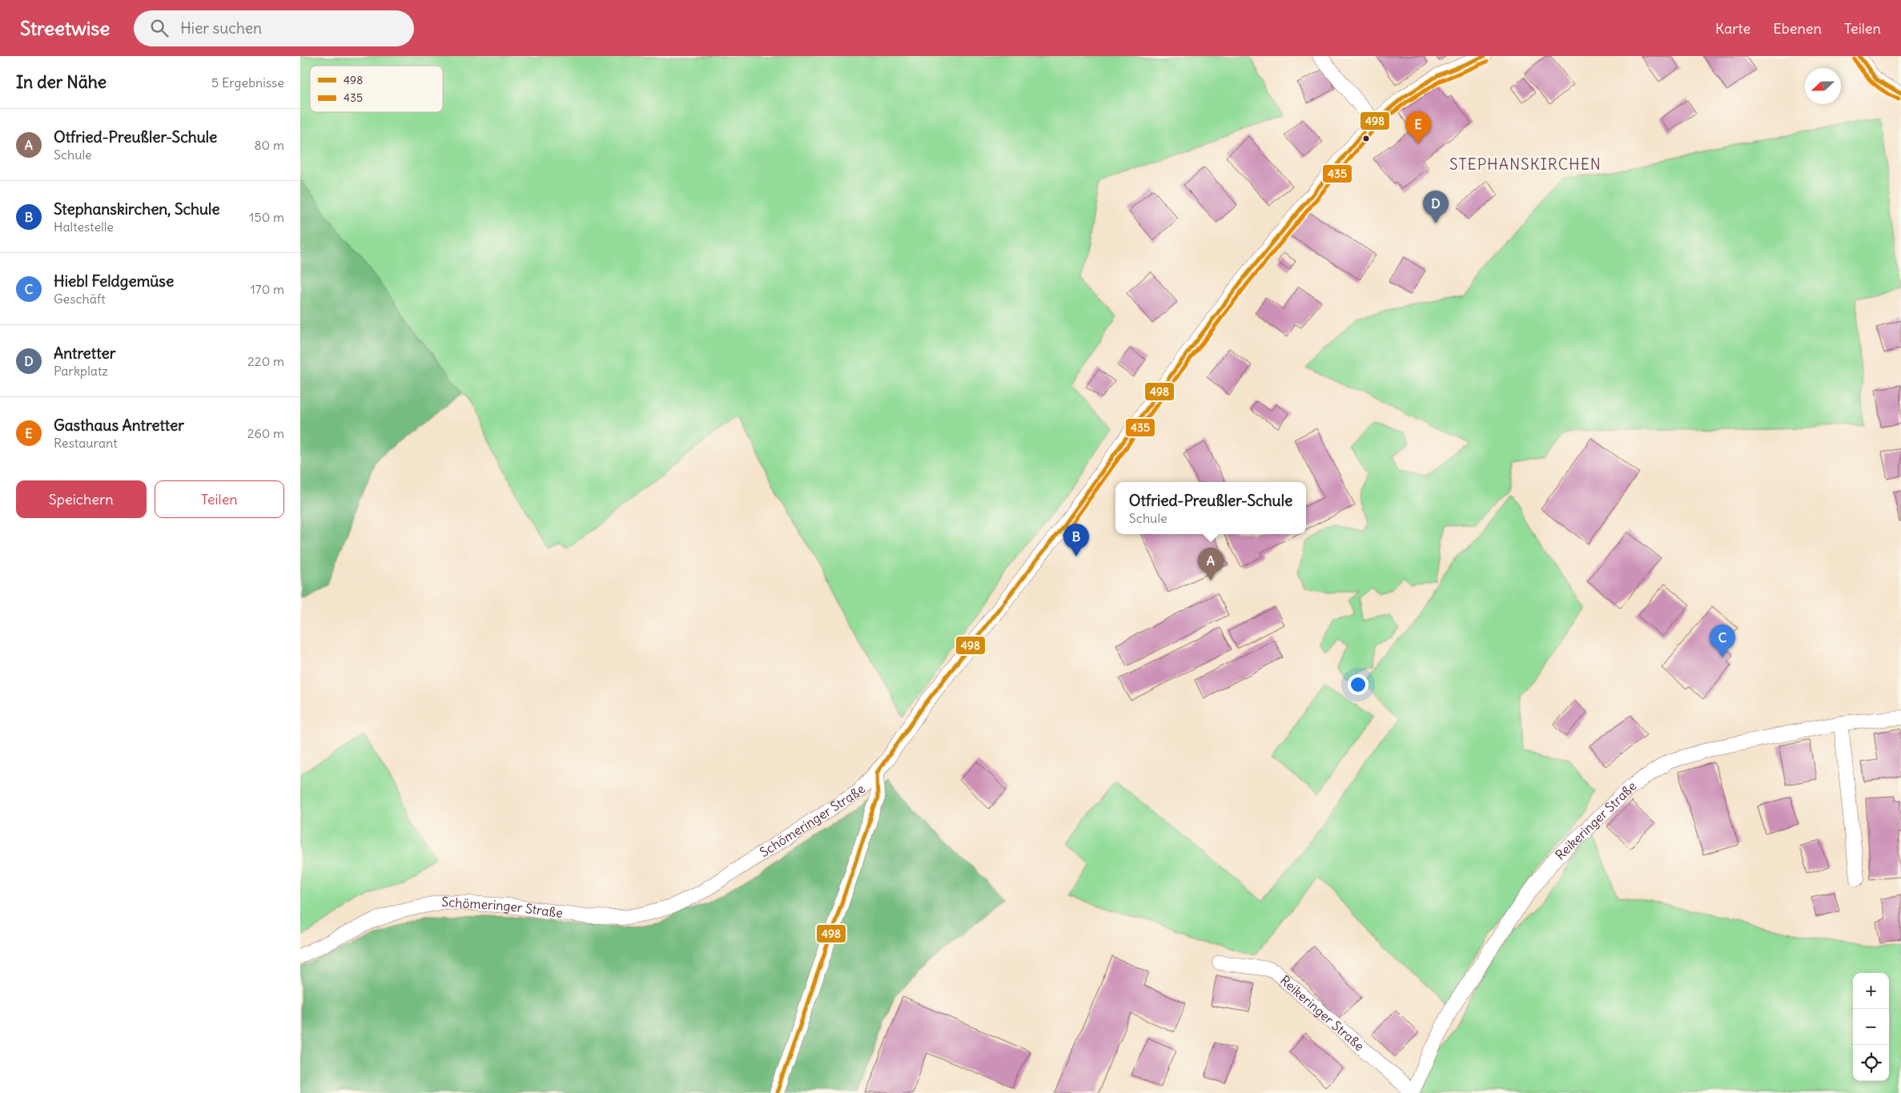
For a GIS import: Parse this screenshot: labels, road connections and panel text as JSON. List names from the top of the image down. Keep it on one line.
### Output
{"streets":{"street":["Schömeringer Straße","Reikeringer Straße"]},"districts":["STEPHANSKIRCHEN"],"lines":["transit line 498","transit line 435"],"legend":["498","435"],"north":"left","page":{"header":"Streetwise","search":"Hier suchen","nav":["Karte","Ebenen","Teilen"],"heading":["In der Nähe","5 Ergebnisse"],"list":[{"mark":"A","name":"Otfried-Preußler-Schule","note":"Schule","value":"80 m"},{"mark":"B","name":"Stephanskirchen, Schule","note":"Haltestelle","value":"150 m"},{"mark":"C","name":"Hiebl Feldgemüse","note":"Geschäft","value":"170 m"},{"mark":"D","name":"Antretter","note":"Parkplatz","value":"220 m"},{"mark":"E","name":"Gasthaus Antretter","note":"Restaurant","value":"260 m"}],"pins":["E","D","B","A","C"],"buttons":["Speichern","Teilen"],"popup":["Otfried-Preußler-Schule","Schule"],"map_buttons":["+","−"]}}
